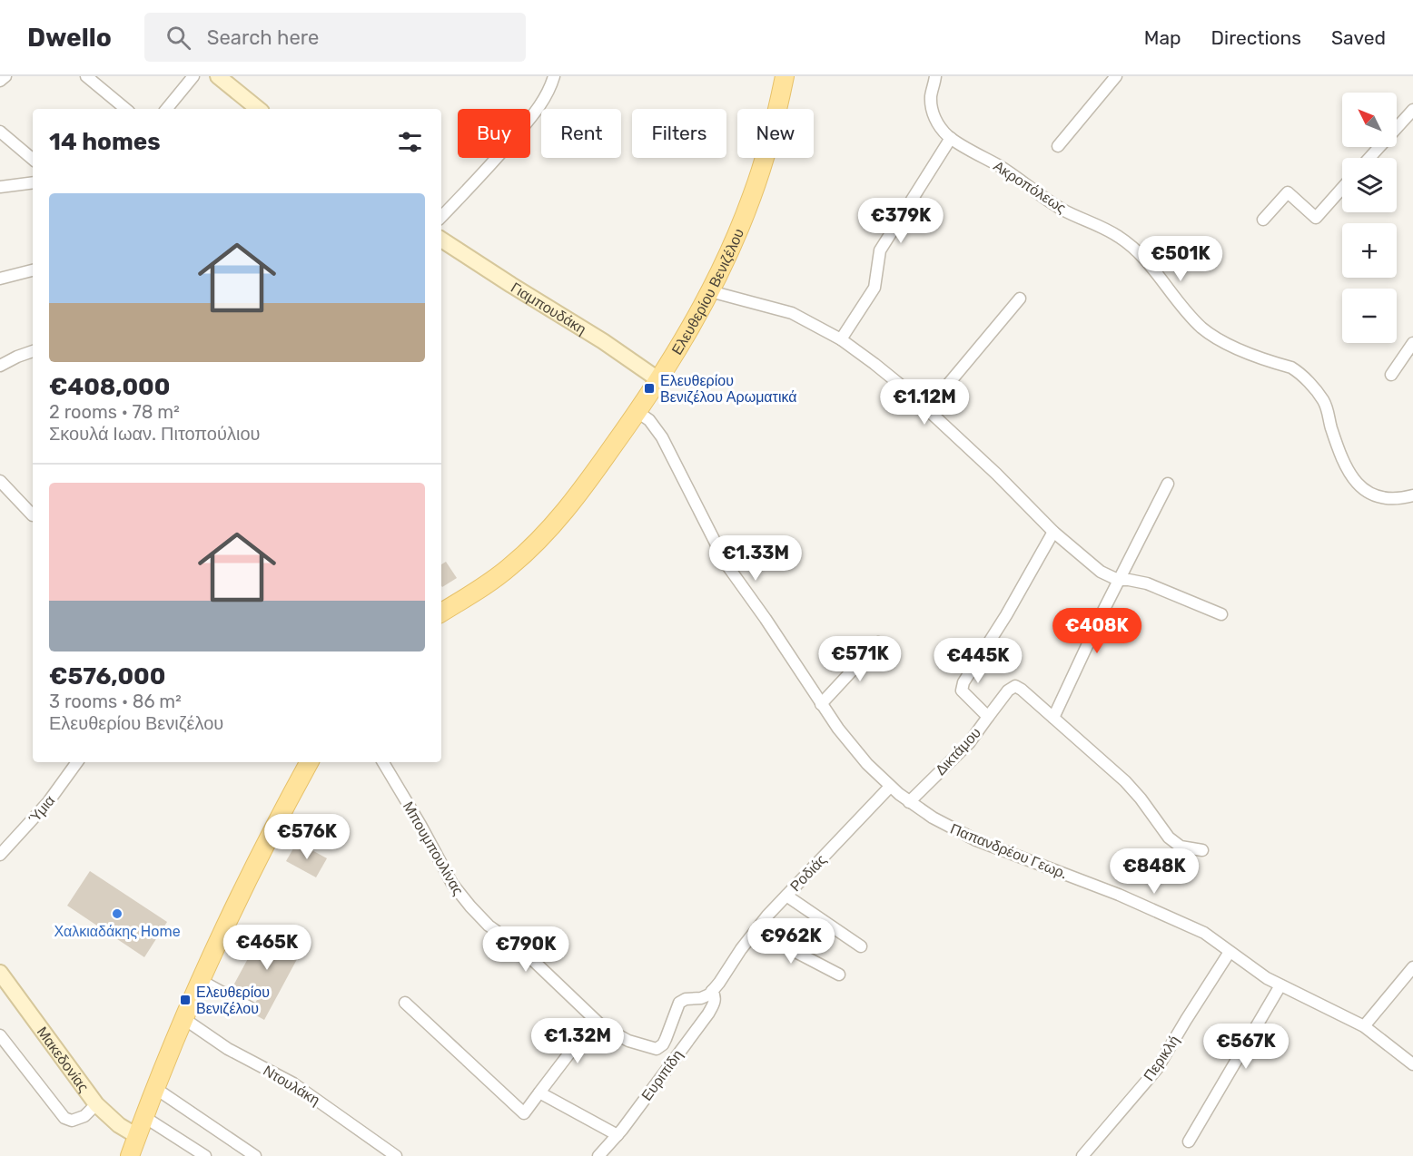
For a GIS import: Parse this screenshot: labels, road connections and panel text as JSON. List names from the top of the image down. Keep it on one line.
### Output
{"streets":{"main road":["Ελευθερίου Βενιζέλου"],"street":["Ακροπόλεως","Γιαμπουδάκη","Δικτάμου","Ύμια","Μπουμπουλίνας","Παπανδρέου Γεωρ.","Ροδιάς","Περικλή","Μακεδονίας","Ευριπίδη","Ντουλάκη"]},"crossings":[["Ελευθερίου Βενιζέλου","Γιαμπουδάκη"],["Ελευθερίου Βενιζέλου","Παπανδρέου Γεωρ."],["Δικτάμου","Παπανδρέου Γεωρ."],["Μπουμπουλίνας","Ροδιάς"],["Μπουμπουλίνας","Ευριπίδη"],["Παπανδρέου Γεωρ.","Ροδιάς"],["Παπανδρέου Γεωρ.","Περικλή"],["Ροδιάς","Ευριπίδη"]],"places":{"transit":["Ελευθερίου Βενιζέλου Αρωματικά","Ελευθερίου Βενιζέλου"],"other":["Χαλκιαδάκης Home"]},"north":"top left","page":{"header":"Dwello","search":"Search here","nav":["Map","Directions","Saved"],"map_buttons":["+","−"],"chip":["Buy","Rent","Filters","New"],"heading":"14 homes","list":[{"name":"€408,000","note":"2 rooms · 78 m² · Σκουλά Ιωαν. Πιτοπούλιου"},{"name":"€576,000","note":"3 rooms · 86 m² · Ελευθερίου Βενιζέλου"}],"price":["€379K","€501K","€1.12M","€1.33M","€408K","€571K","€445K","€576K","€848K","€962K","€465K","€790K","€1.32M","€567K"]}}
